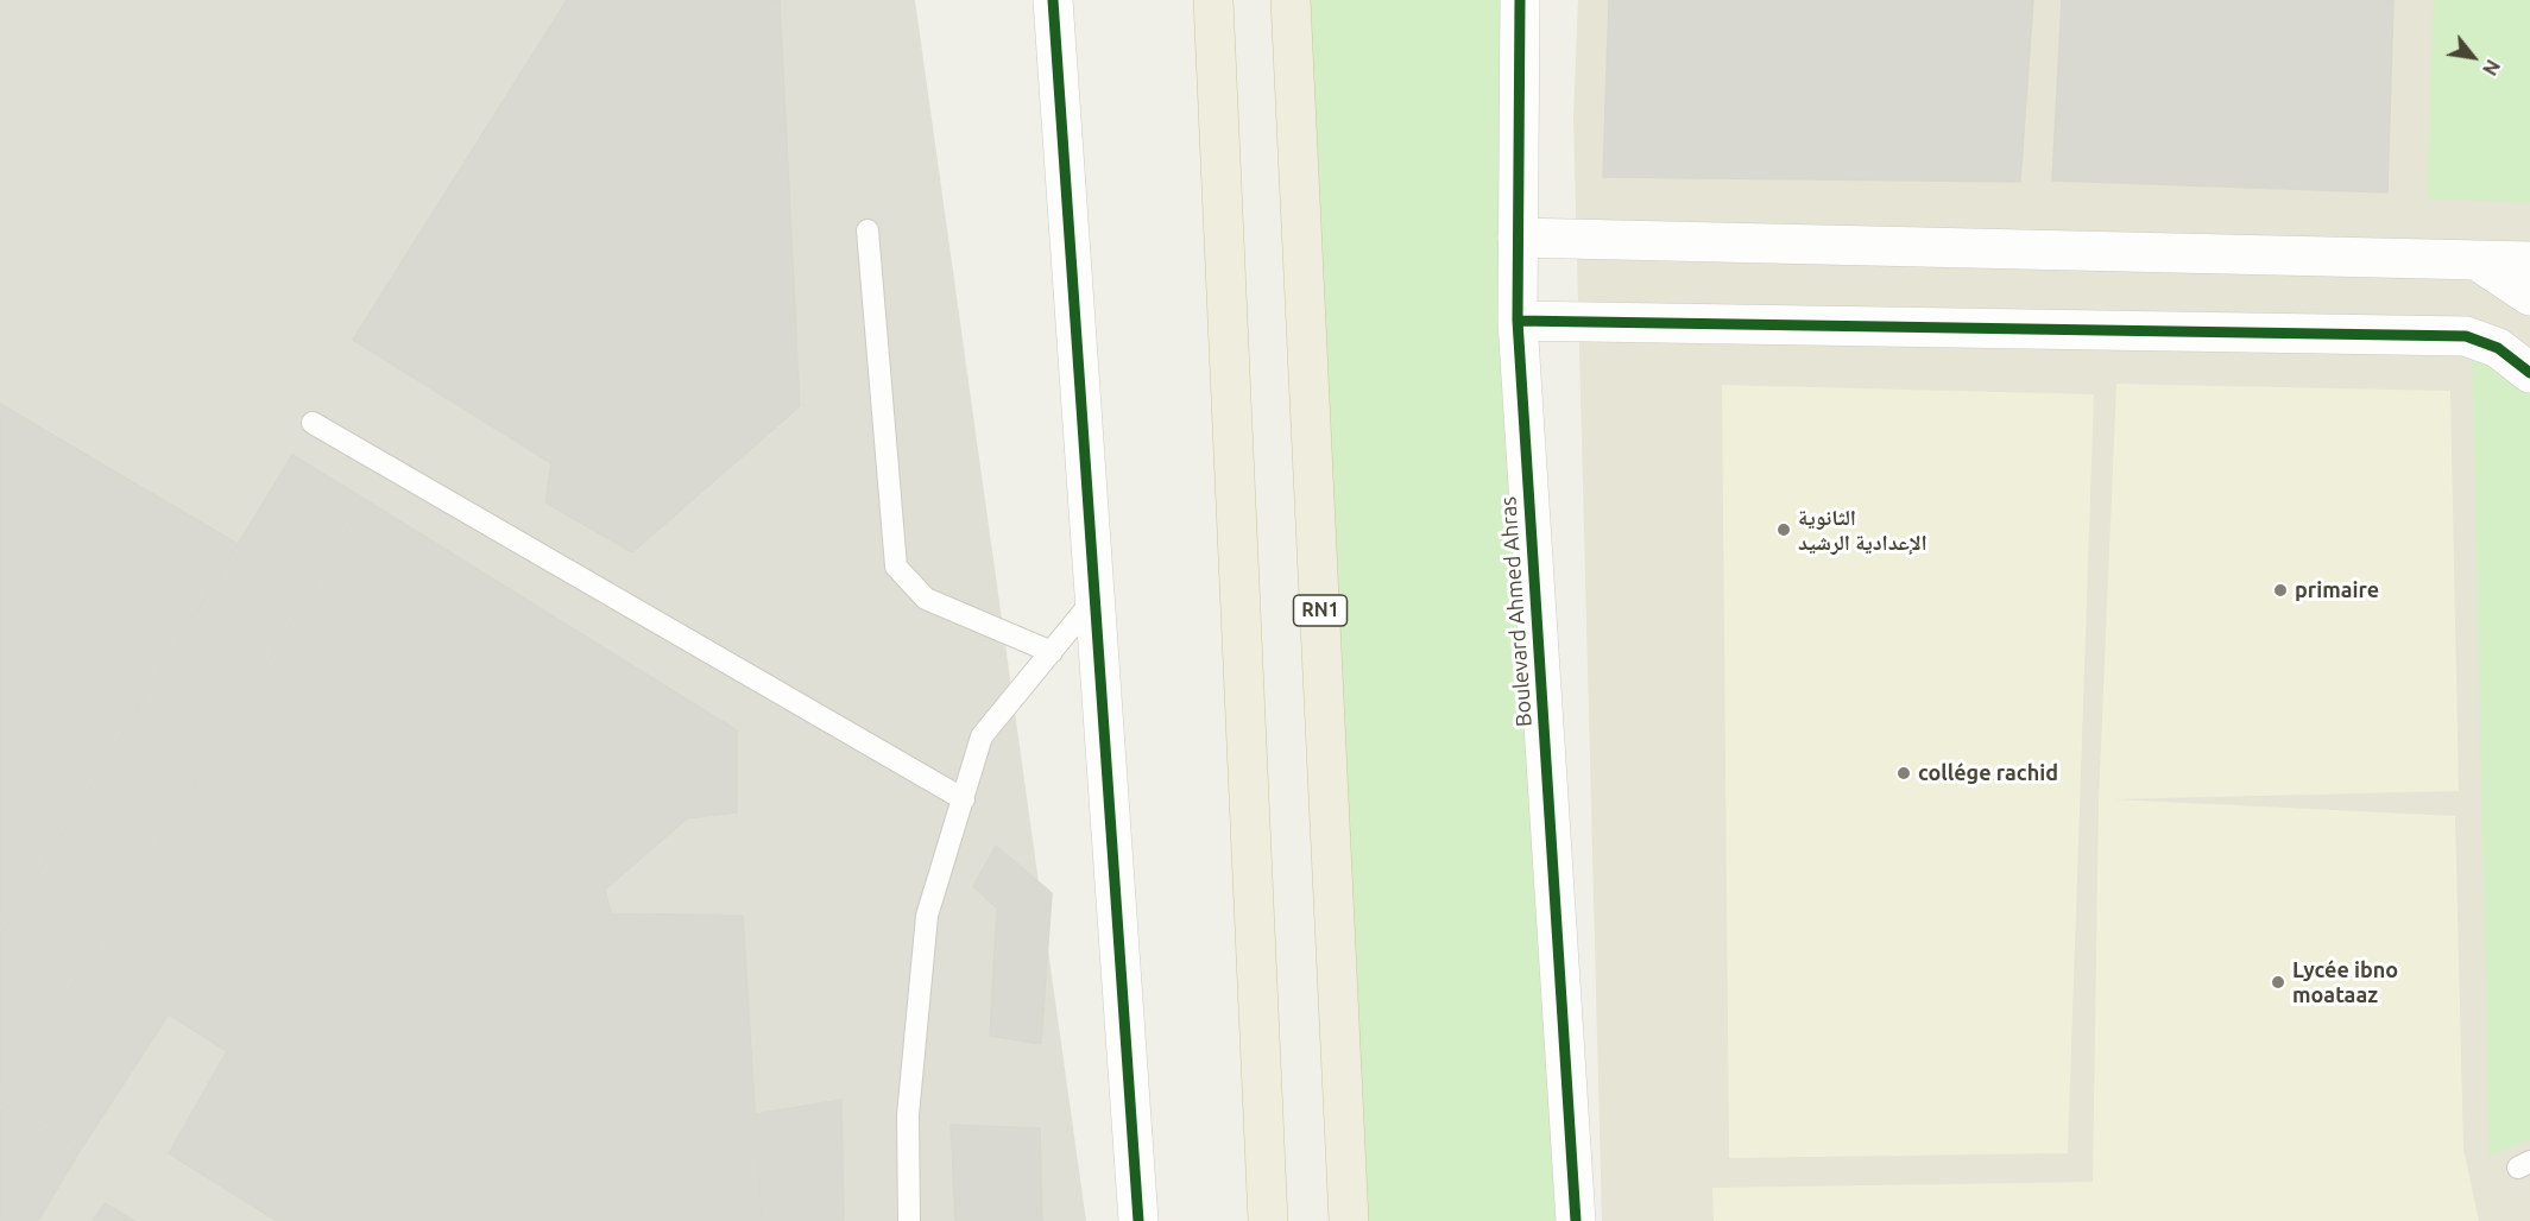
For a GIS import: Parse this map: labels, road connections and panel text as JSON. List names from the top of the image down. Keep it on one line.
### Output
{"streets":{"highway":["RN1"],"street":["Boulevard Ahmed Ahras"]},"places":["الثانوية الإعدادية الرشيد","primaire","collége rachid","Lycée ibno moataaz"],"north":"bottom right"}
